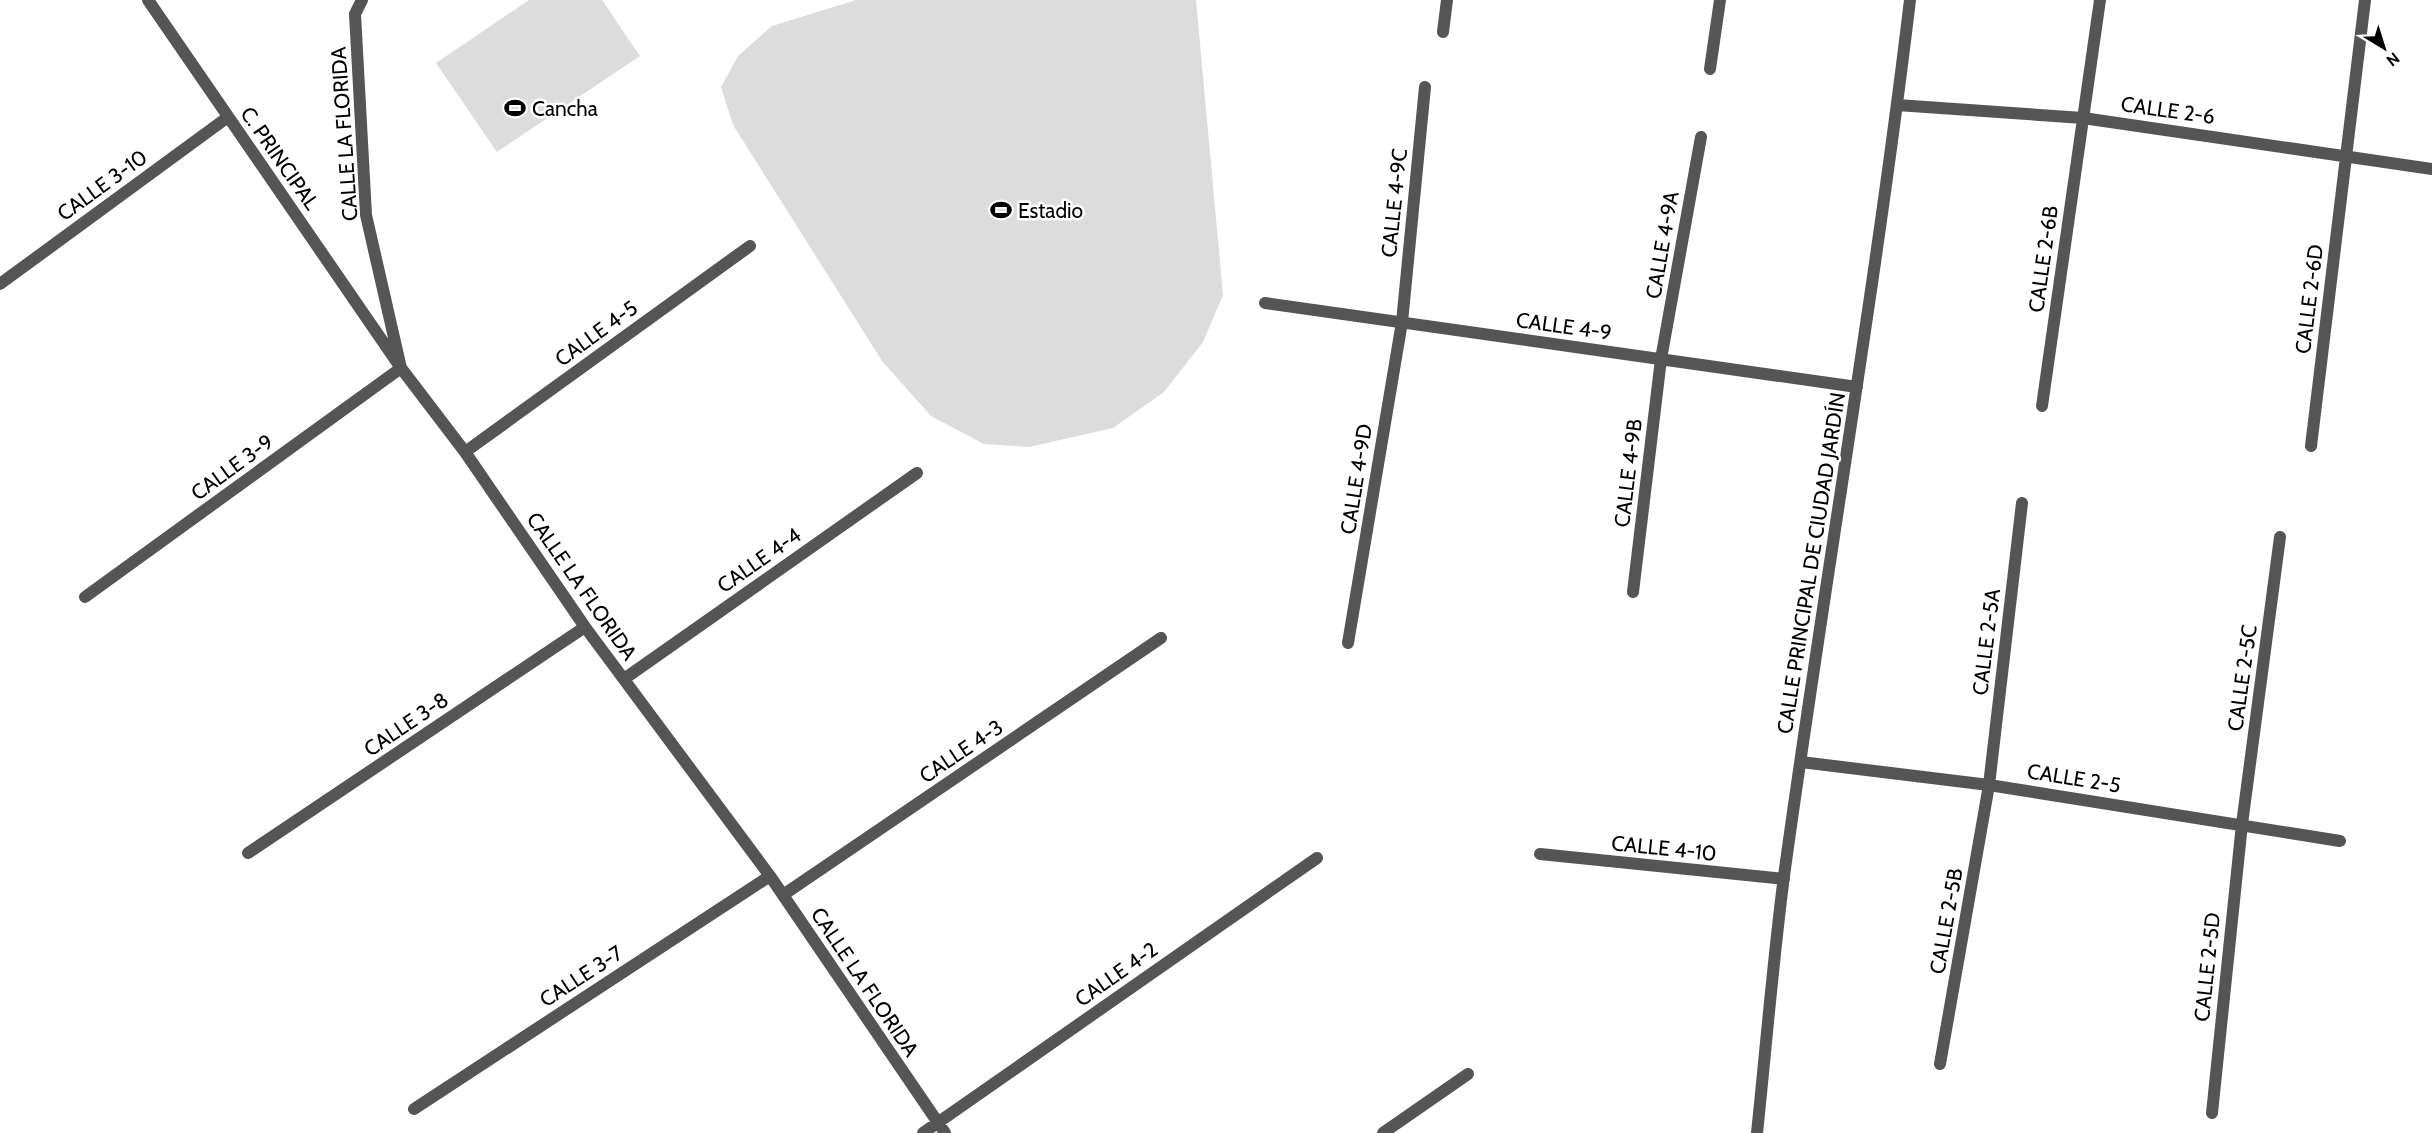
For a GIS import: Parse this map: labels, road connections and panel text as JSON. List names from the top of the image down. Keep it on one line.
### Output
{"streets":{"street":["CALLE 2-6","CALLE LA FLORIDA","C. PRINCIPAL","CALLE 3-10","CALLE 4-9C","CALLE 4-9A","CALLE 2-6B","CALLE 2-6D","CALLE 4-9","CALLE 4-5","CALLE 3-9","CALLE 4-9B","CALLE 4-9D","CALLE 4-4","CALLE PRINCIPAL DE CIUDAD JARDÍN","CALLE 2-5A","CALLE 2-5C","CALLE 3-8","CALLE 4-3","CALLE 2-5","CALLE 4-10","CALLE 2-5B","CALLE 2-5D","CALLE 4-2","CALLE 3-7"]},"crossings":[["CALLE 2-6","CALLE 2-6B"],["CALLE 2-6","CALLE 2-6D"],["CALLE 2-6","CALLE PRINCIPAL DE CIUDAD JARDÍN"],["CALLE LA FLORIDA","C. PRINCIPAL"],["CALLE LA FLORIDA","CALLE 4-5"],["CALLE LA FLORIDA","CALLE 3-9"],["CALLE LA FLORIDA","CALLE 4-4"],["CALLE LA FLORIDA","CALLE 3-8"],["CALLE LA FLORIDA","CALLE 4-3"],["CALLE LA FLORIDA","CALLE 4-2"],["CALLE LA FLORIDA","CALLE 3-7"],["C. PRINCIPAL","CALLE 3-10"],["C. PRINCIPAL","CALLE 3-9"],["CALLE 4-9C","CALLE 4-9"],["CALLE 4-9C","CALLE 4-9D"],["CALLE 4-9A","CALLE 4-9"],["CALLE 4-9A","CALLE 4-9B"],["CALLE 4-9","CALLE 4-9B"],["CALLE 4-9","CALLE 4-9D"],["CALLE 4-9","CALLE PRINCIPAL DE CIUDAD JARDÍN"],["CALLE PRINCIPAL DE CIUDAD JARDÍN","CALLE 2-5"],["CALLE PRINCIPAL DE CIUDAD JARDÍN","CALLE 4-10"],["CALLE 2-5A","CALLE 2-5"],["CALLE 2-5A","CALLE 2-5B"],["CALLE 2-5C","CALLE 2-5"],["CALLE 2-5C","CALLE 2-5D"],["CALLE 2-5","CALLE 2-5B"],["CALLE 2-5","CALLE 2-5D"]],"places":{"sports":["Cancha","Estadio"]},"north":"bottom right"}
